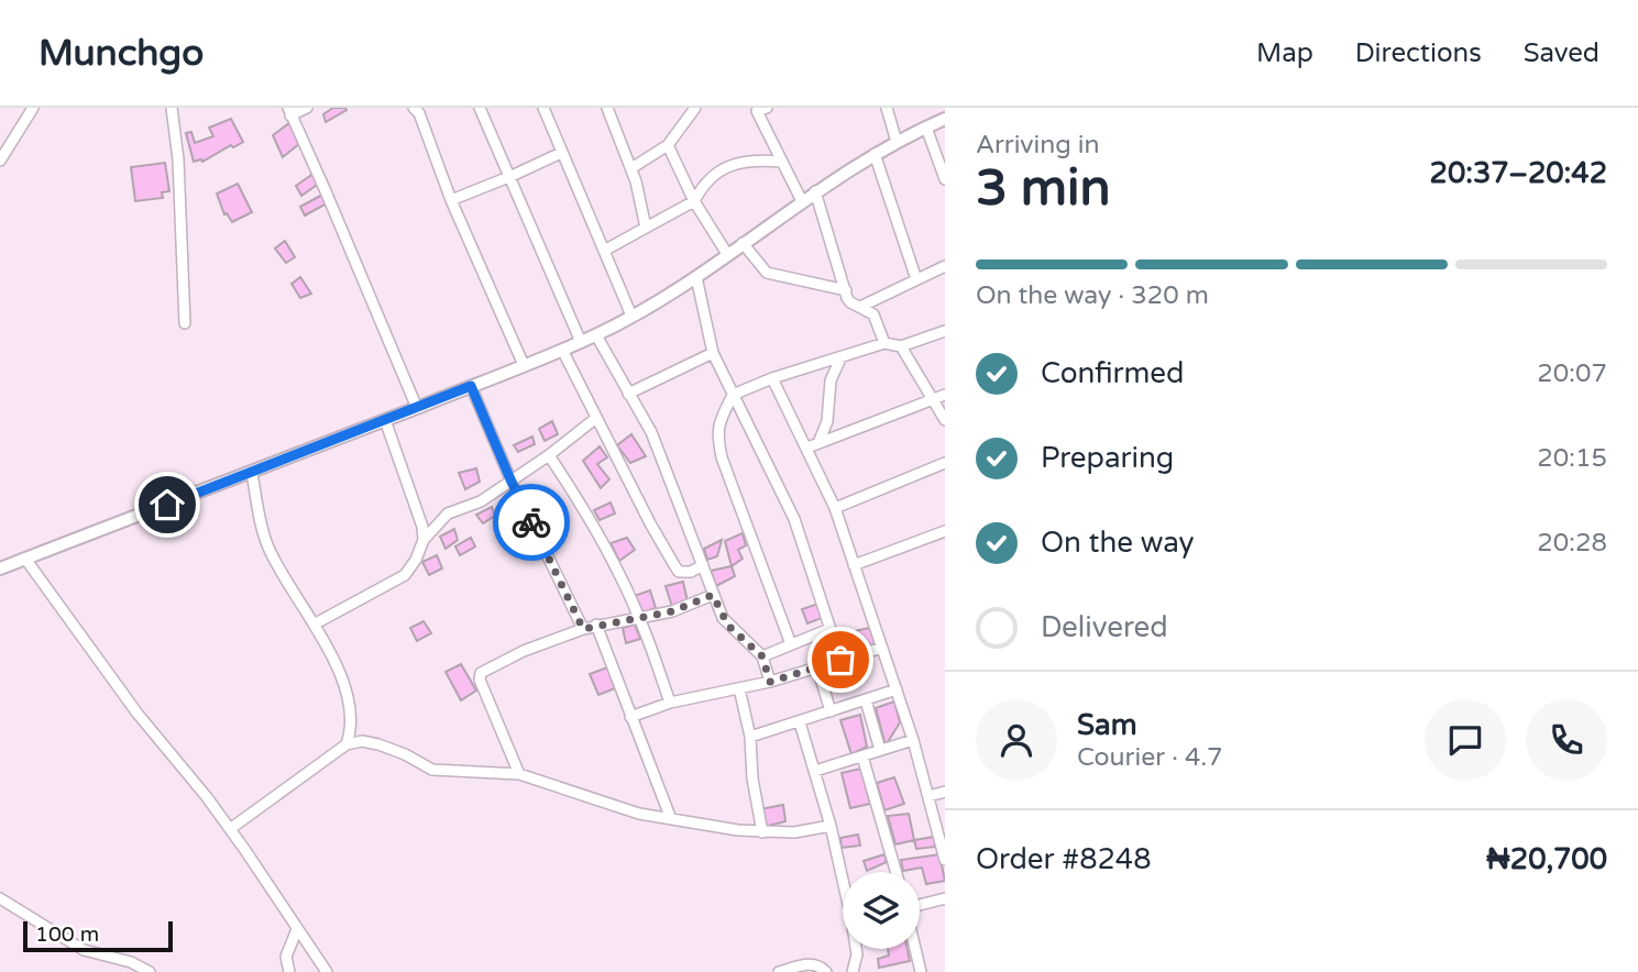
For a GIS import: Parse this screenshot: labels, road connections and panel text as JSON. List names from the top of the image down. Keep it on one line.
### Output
{"scale_bar":"100 m","page":{"header":"Munchgo","nav":["Map","Directions","Saved"],"heading":["3 min","Arriving in","20:37–20:42"],"panel":["Sam","Courier · 4.7","Order #8248","₦20,700"],"bar":"On the way · 320 m","list":[["Confirmed","20:07"],["Preparing","20:15"],["On the way","20:28"],"Delivered"],"scale":"100 m"}}
